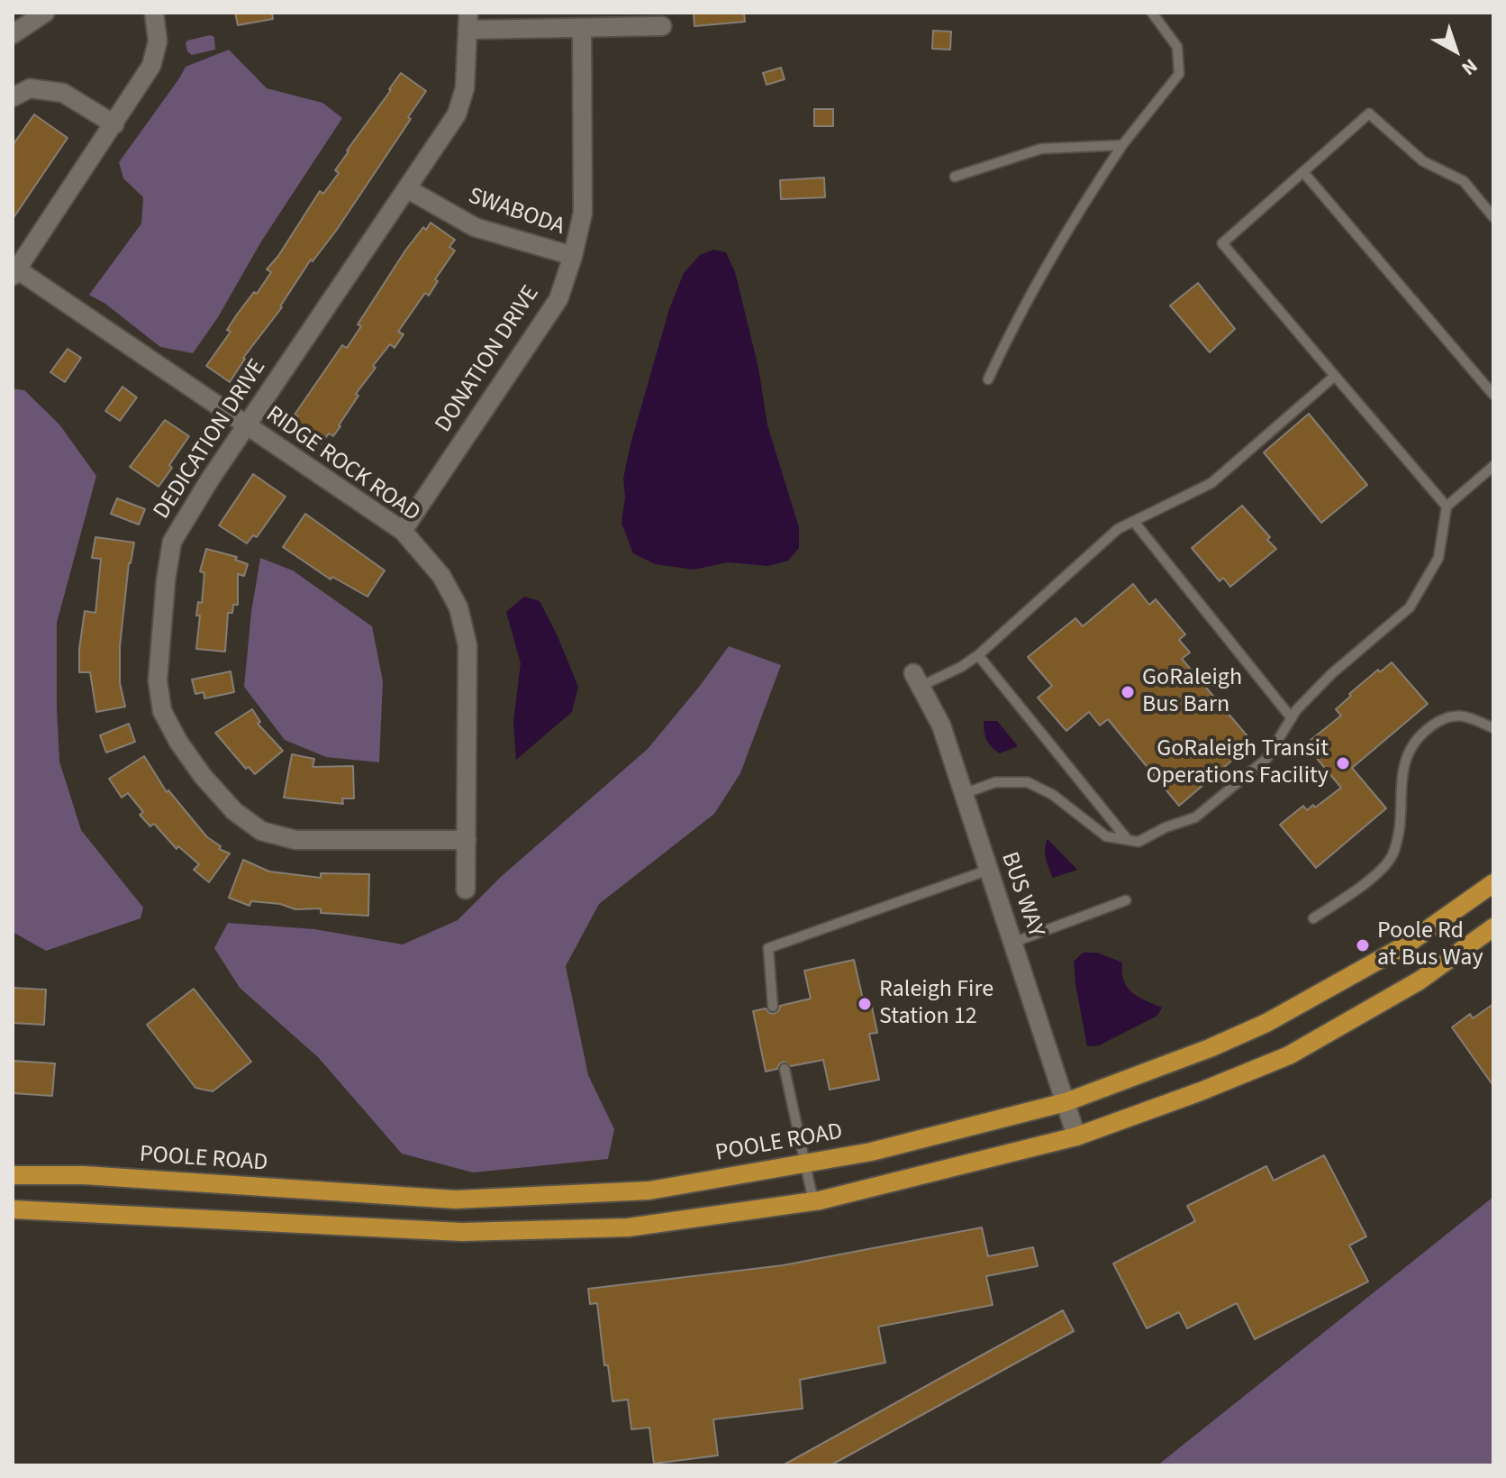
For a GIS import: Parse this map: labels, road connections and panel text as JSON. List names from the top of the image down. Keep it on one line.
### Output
{"streets":{"main road":["POOLE ROAD"],"street":["SWABODA","DONATION DRIVE","DEDICATION DRIVE","RIDGE ROCK ROAD","BUS WAY"]},"crossings":[["SWABODA","DONATION DRIVE"],["SWABODA","DEDICATION DRIVE"],["DONATION DRIVE","RIDGE ROCK ROAD"],["DEDICATION DRIVE","RIDGE ROCK ROAD"],["BUS WAY","POOLE ROAD"]],"places":["GoRaleigh Bus Barn","GoRaleigh Transit Operations Facility","Poole Rd at Bus Way","Raleigh Fire Station 12"],"north":"bottom right"}
